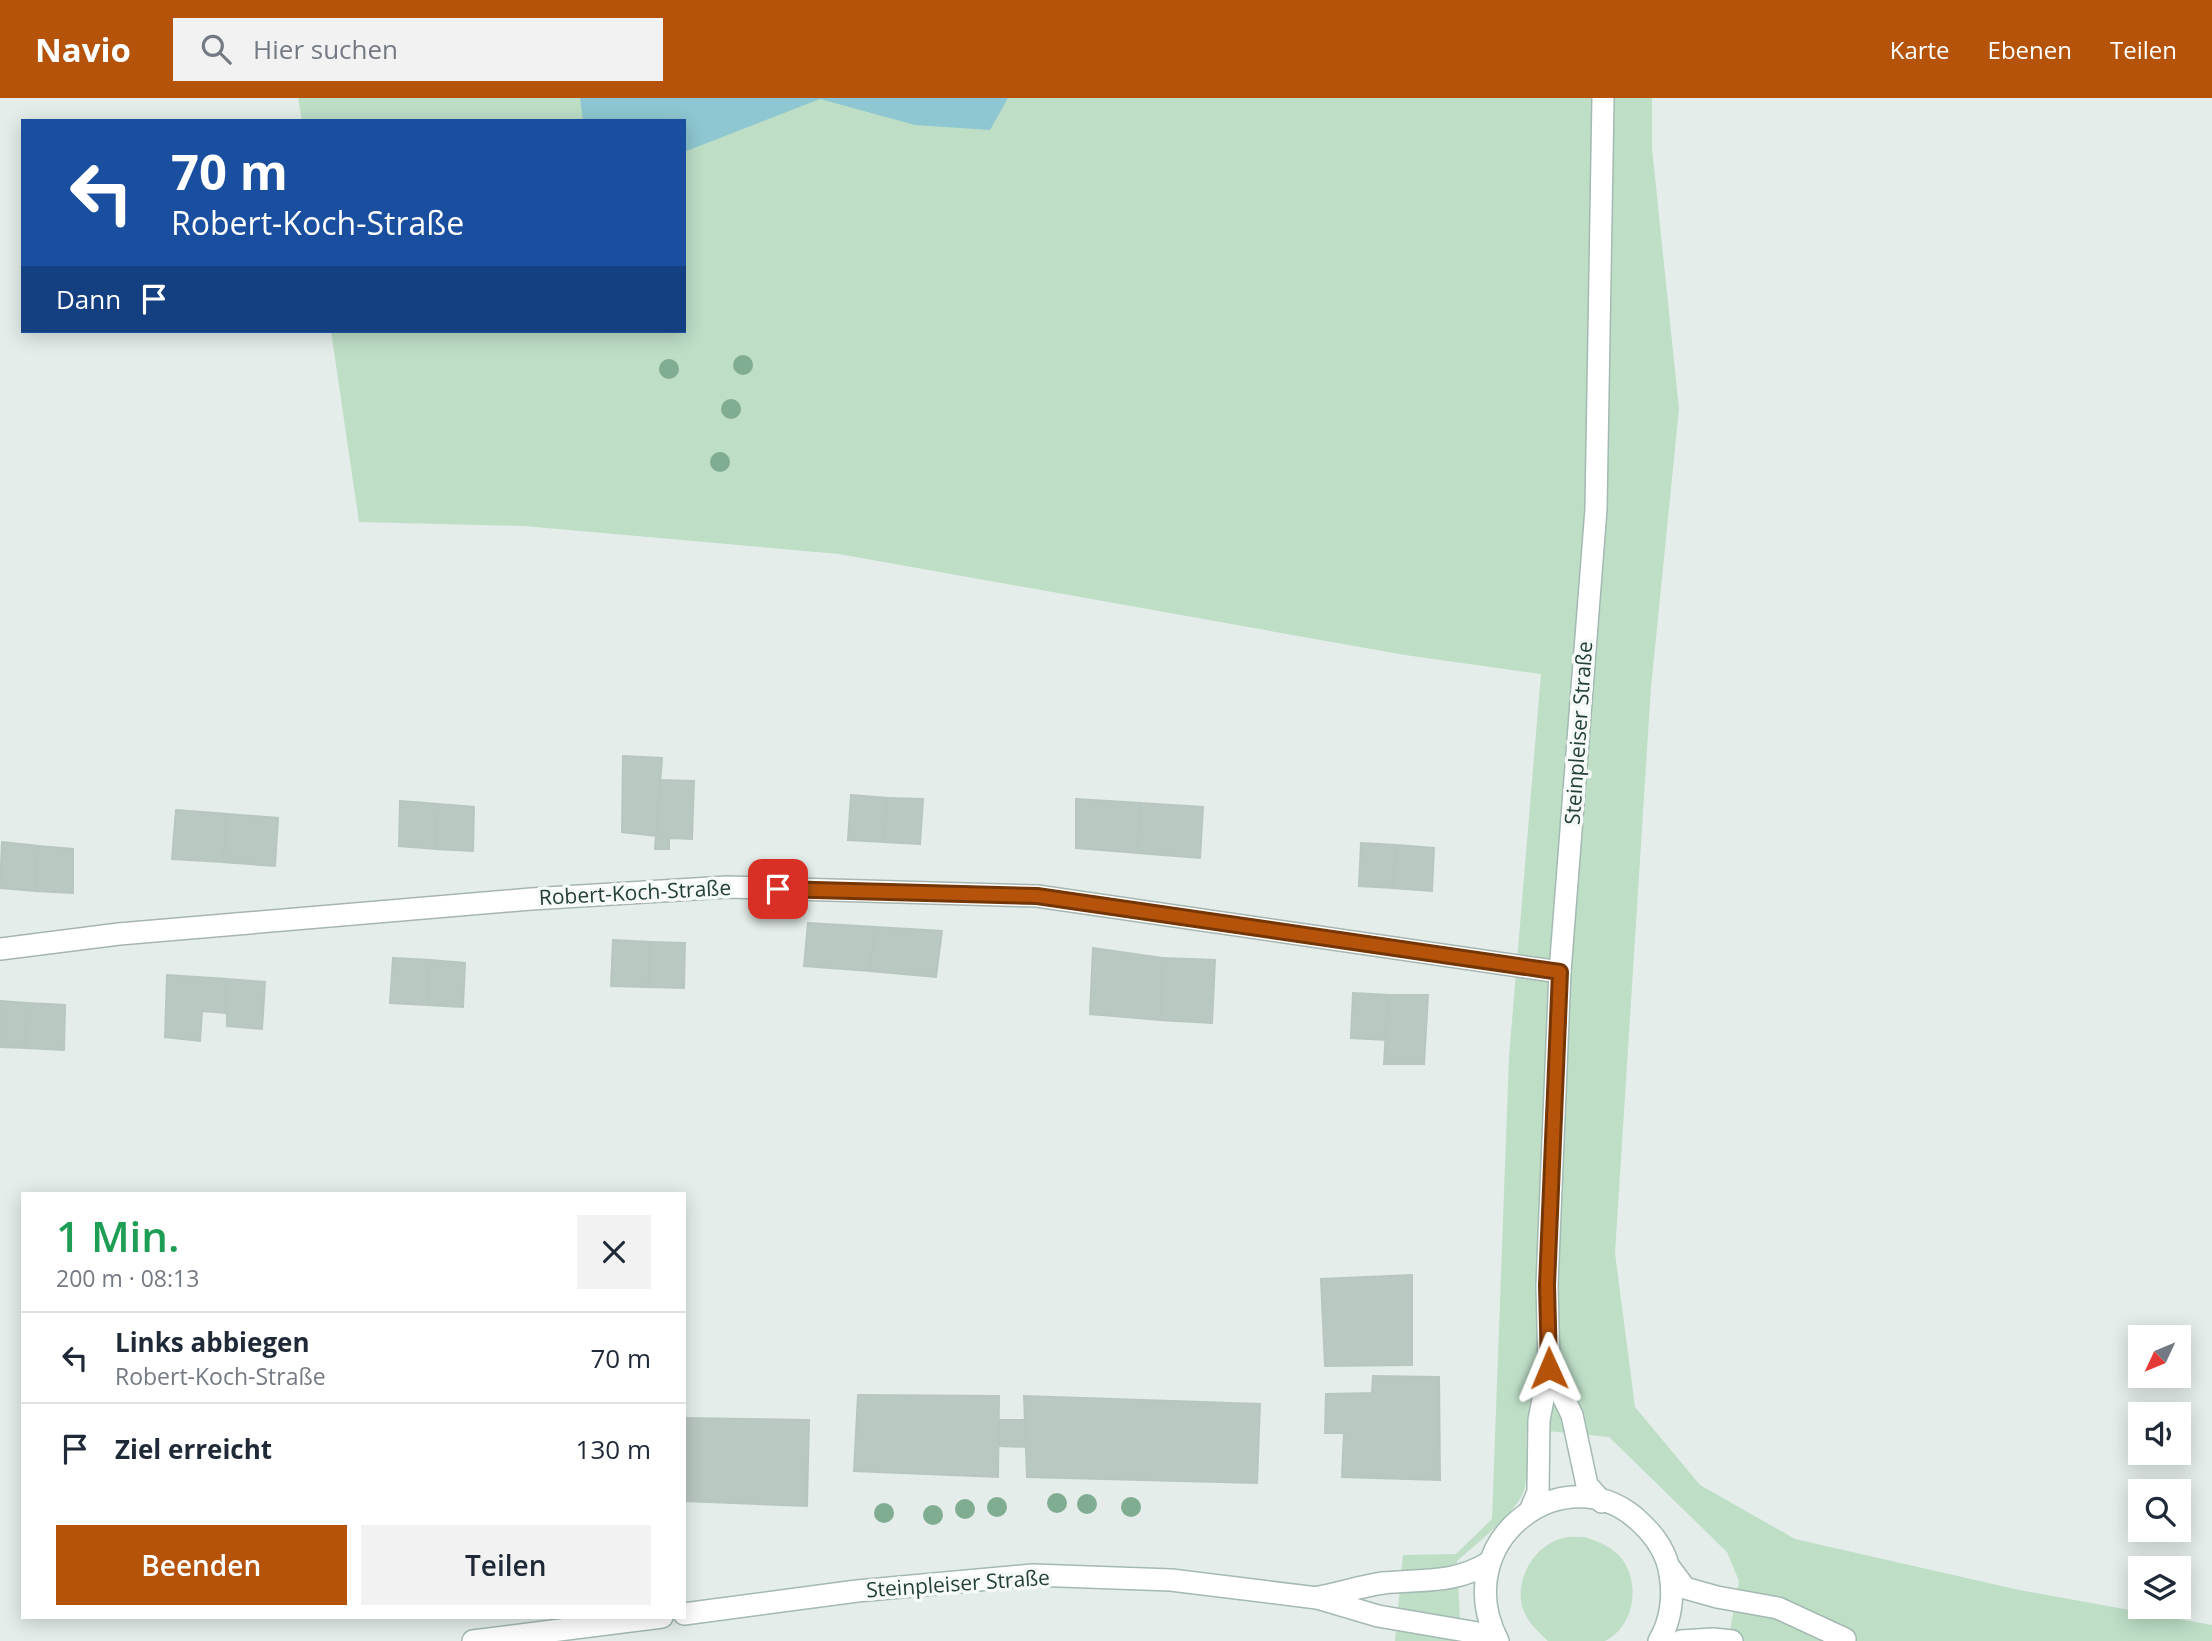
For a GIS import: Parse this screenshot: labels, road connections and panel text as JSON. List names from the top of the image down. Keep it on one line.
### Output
{"streets":{"street":["Steinpleiser Straße","Robert-Koch-Straße"]},"crossings":[["Steinpleiser Straße","Robert-Koch-Straße"]],"north":"bottom left","page":{"header":"Navio","search":"Hier suchen","nav":["Karte","Ebenen","Teilen"],"turn":["70 m","Robert-Koch-Straße"],"then":"Dann","heading":["1 Min.","200 m · 08:13"],"list":[{"name":"Links abbiegen","note":"Robert-Koch-Straße","value":"70 m"},{"name":"Ziel erreicht","value":"130 m"}],"buttons":["Beenden","Teilen"]}}
